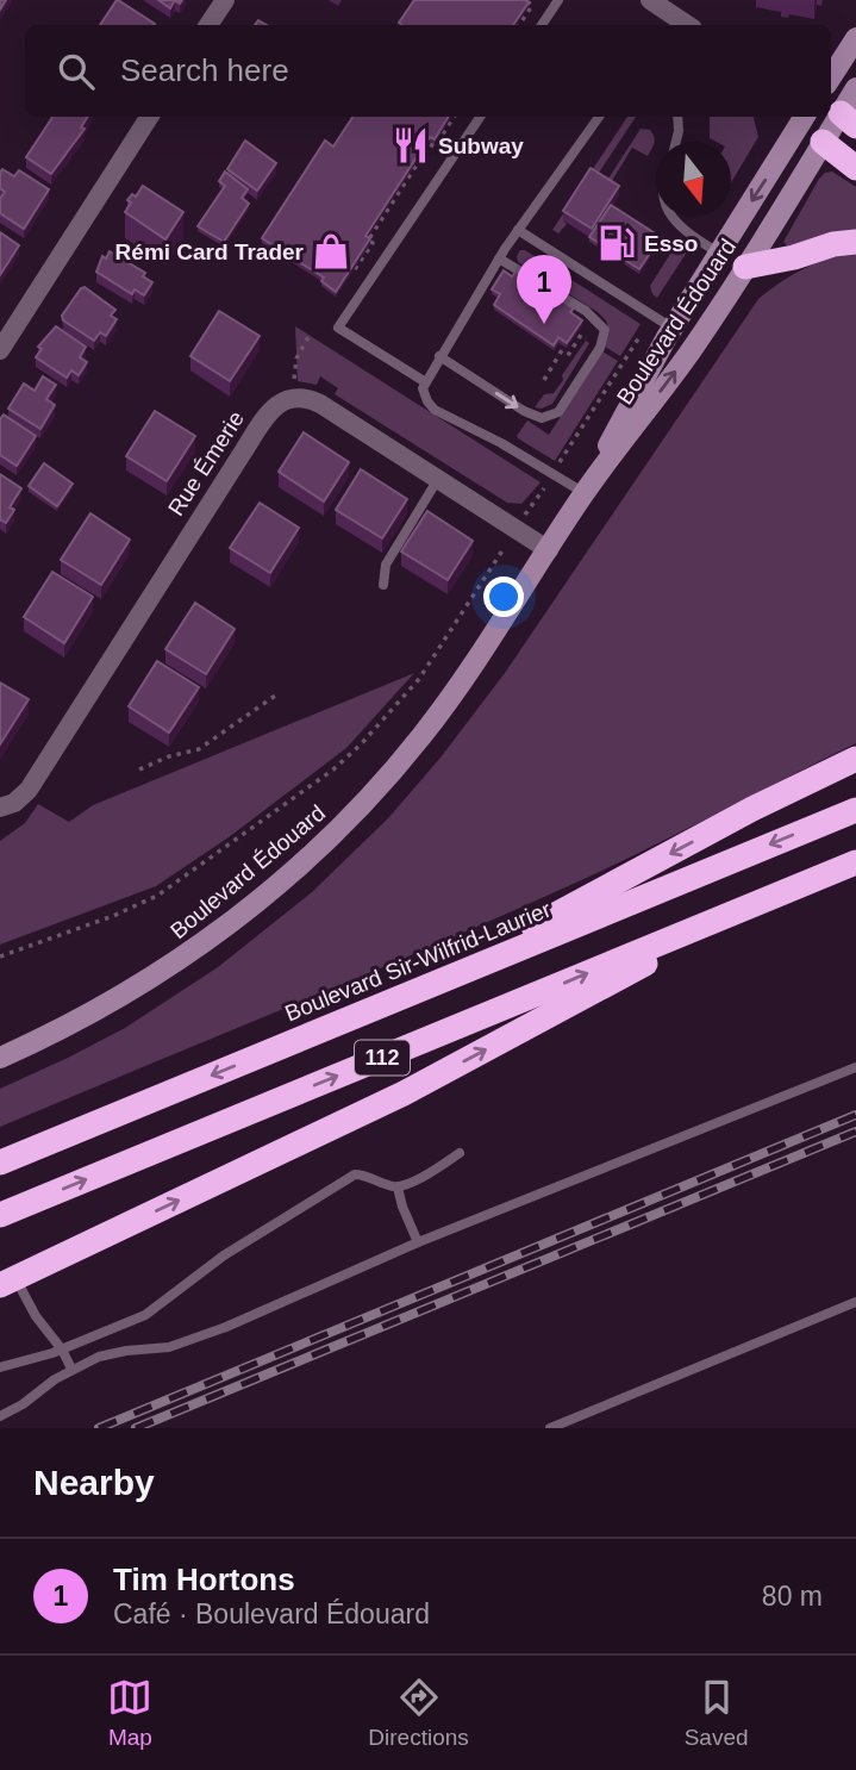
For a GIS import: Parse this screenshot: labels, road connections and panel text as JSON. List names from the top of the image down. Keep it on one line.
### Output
{"streets":{"highway":["Boulevard Sir-Wilfrid-Laurier","112"],"street":["Boulevard Édouard","Rue Émerie"]},"crossings":[["Boulevard Édouard","Rue Émerie"]],"places":{"restaurant":["Subway"],"fuel station":["Esso"],"shop":["Rémi Card Trader"]},"north":"bottom","page":{"search":"Search here","pins":"1","heading":"Nearby","list":[{"mark":"1","name":"Tim Hortons","note":"Café · Boulevard Édouard","value":"80 m"}],"nav":["Map","Directions","Saved"]}}
